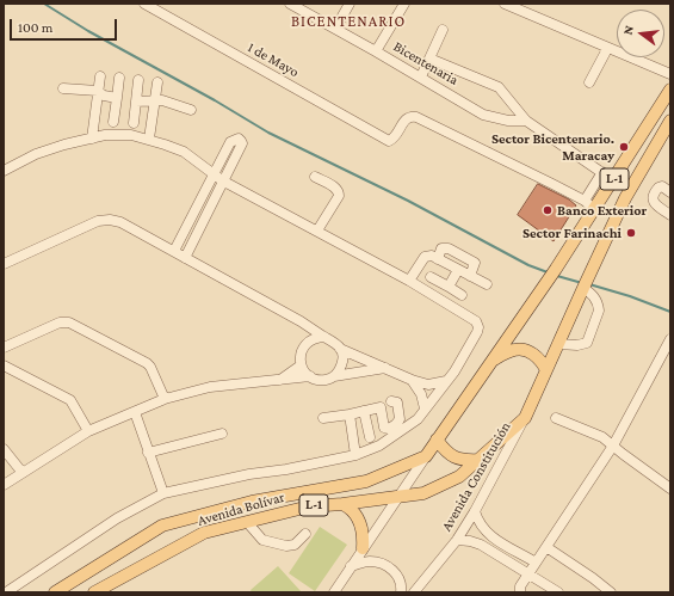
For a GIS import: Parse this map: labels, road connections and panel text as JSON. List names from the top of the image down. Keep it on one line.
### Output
{"streets":{"main road":["L-1","Avenida Bolívar"],"street":["1 de Mayo","Bicentenaria","Avenida Constitución"]},"crossings":[["L-1","Avenida Constitución"],["L-1","Avenida Bolívar"],["Avenida Constitución","Avenida Bolívar"]],"districts":["BICENTENARIO"],"places":["Sector Bicentenario. Maracay","Banco Exterior","Sector Farinachi"],"scale_bar":"100 m","north":"left"}
